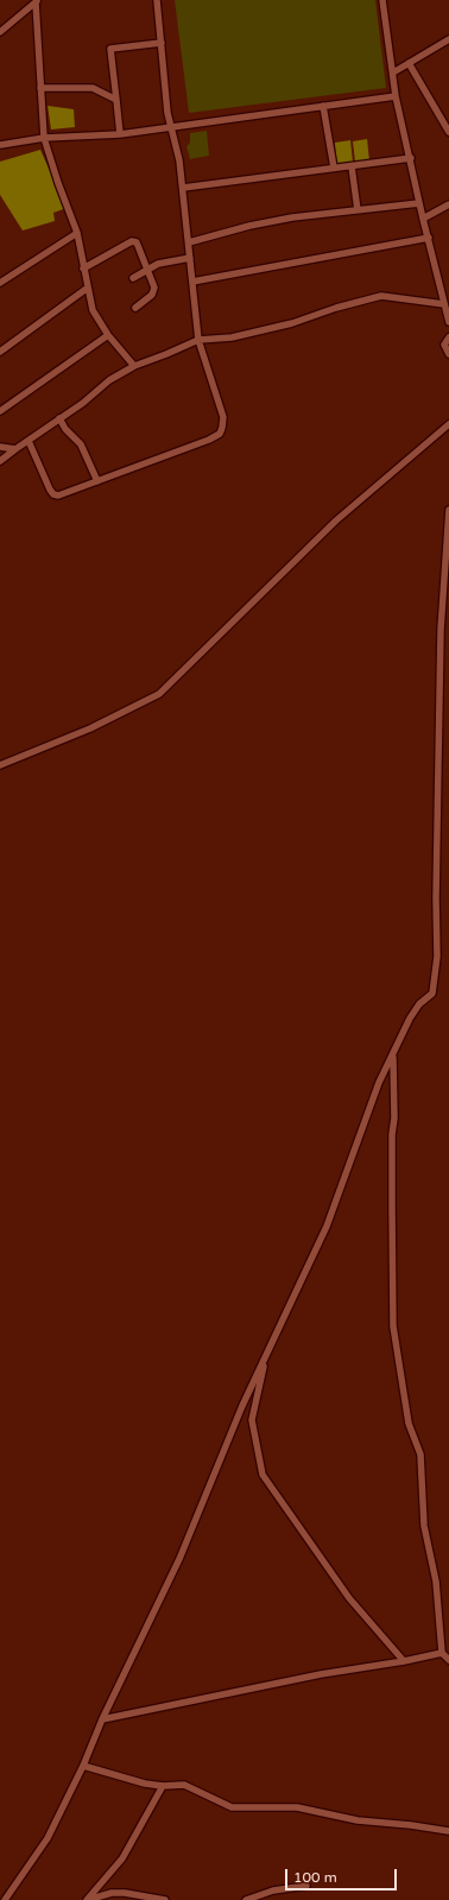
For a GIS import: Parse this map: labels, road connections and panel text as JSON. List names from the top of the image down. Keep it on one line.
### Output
{"scale_bar":"100 m"}
